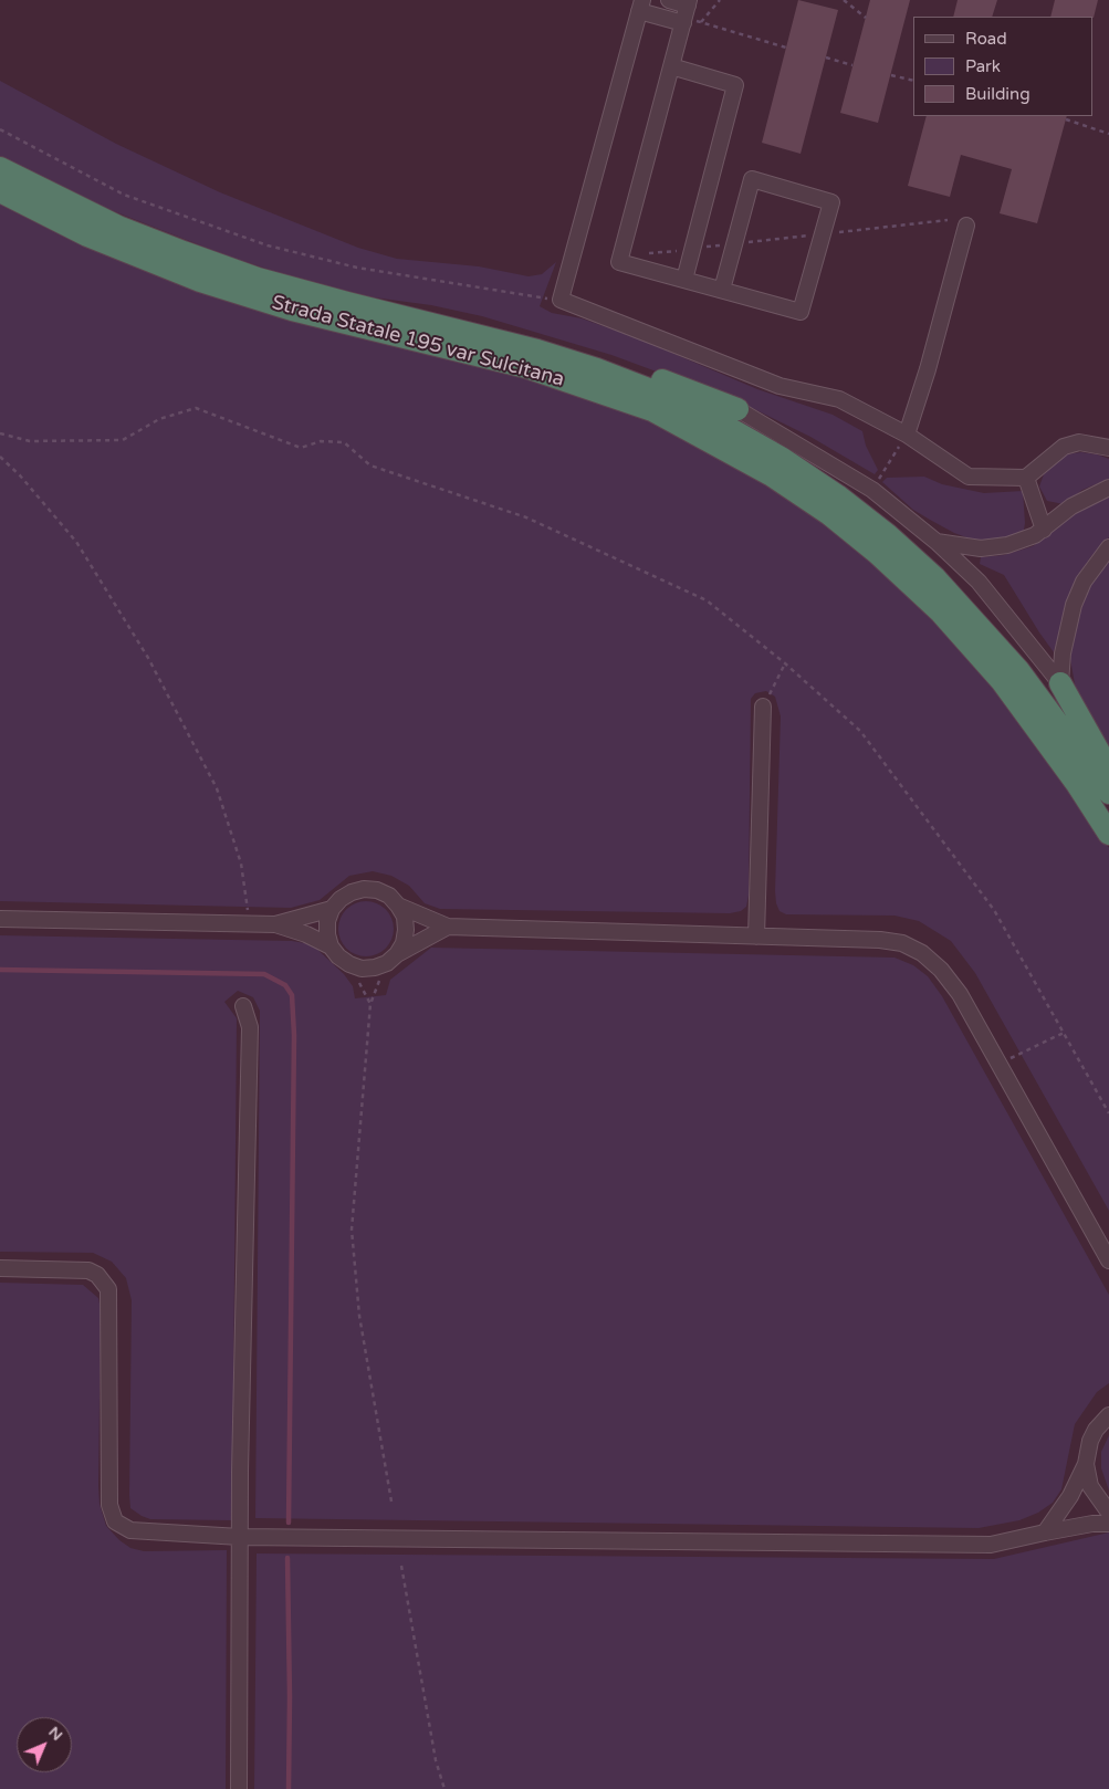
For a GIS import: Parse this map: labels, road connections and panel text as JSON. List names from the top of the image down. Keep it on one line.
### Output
{"streets":{"highway":["Strada Statale 195 var Sulcitana"]},"legend":["Road","Park","Building"],"north":"top right"}
